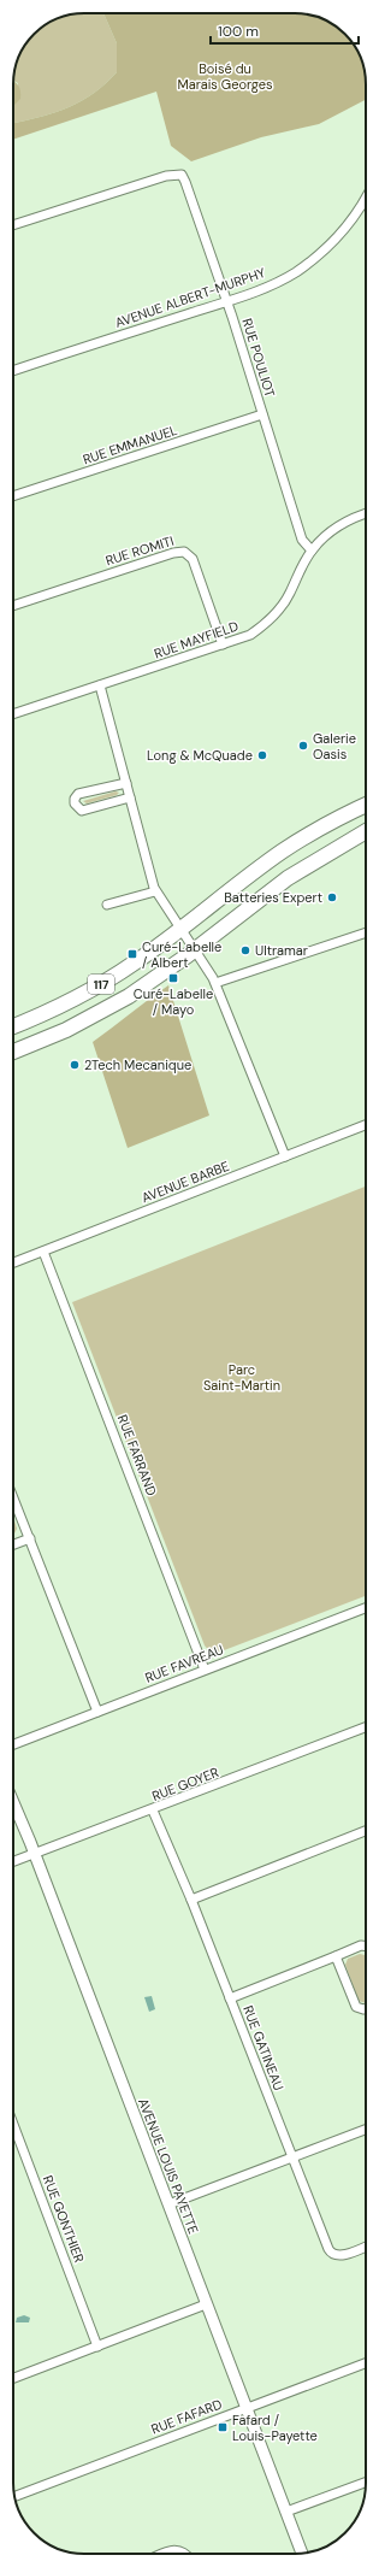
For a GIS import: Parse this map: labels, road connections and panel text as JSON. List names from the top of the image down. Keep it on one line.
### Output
{"streets":{"main road":["117"],"street":["AVENUE ALBERT-MURPHY","RUE POULIOT","RUE EMMANUEL","RUE ROMITI","RUE MAYFIELD","AVENUE BARBE","RUE FARRAND","RUE FAVREAU","RUE GOYER","RUE GATINEAU","AVENUE LOUIS PAYETTE","RUE GONTHIER","RUE FAFARD"]},"crossings":[["AVENUE ALBERT-MURPHY","RUE POULIOT"],["RUE POULIOT","RUE EMMANUEL"],["RUE POULIOT","RUE MAYFIELD"],["RUE ROMITI","RUE MAYFIELD"],["AVENUE BARBE","RUE FARRAND"],["RUE FARRAND","RUE FAVREAU"],["RUE GOYER","RUE GATINEAU"],["RUE GOYER","AVENUE LOUIS PAYETTE"],["AVENUE LOUIS PAYETTE","RUE FAFARD"]],"parks":["Boisé du Marais Georges","Parc Saint-Martin"],"places":{"other":["Galerie Oasis","Long & McQuade","Batteries Expert","Ultramar","2Tech Mecanique"],"transit":["Curé-Labelle / Albert","Curé-Labelle / Mayo","Fafard / Louis-Payette"]},"scale_bar":"100 m"}
